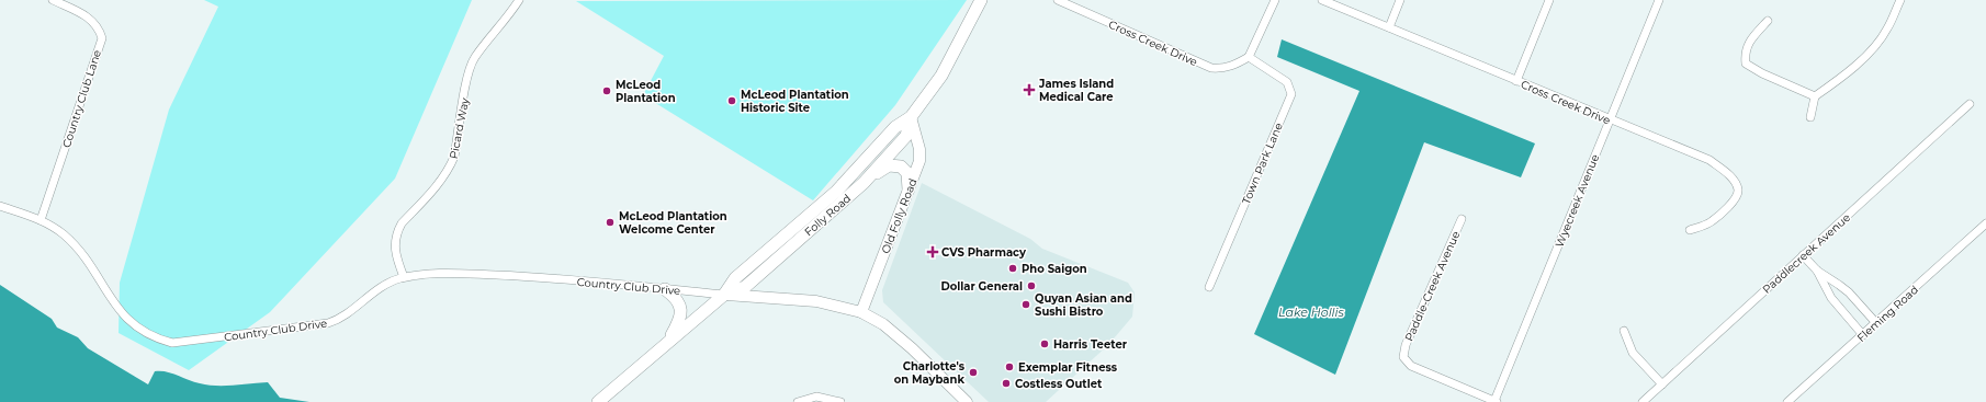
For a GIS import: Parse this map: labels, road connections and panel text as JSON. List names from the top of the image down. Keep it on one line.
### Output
{"streets":{"main road":["Folly Road","Old Folly Road"],"street":["Cross Creek Drive","Country Club Lane","Picard Way","Town Park Lane","Wyecreek Avenue","Paddlecreek Avenue","Country Club Drive","Paddle-Creek Avenue","Fleming Road"]},"crossings":[["Cross Creek Drive","Town Park Lane"],["Cross Creek Drive","Wyecreek Avenue"],["Country Club Lane","Country Club Drive"],["Picard Way","Country Club Drive"],["Wyecreek Avenue","Paddle-Creek Avenue"],["Folly Road","Old Folly Road"],["Folly Road","Country Club Drive"]],"water":["Lake Hollis"],"places":{"health":["James Island Medical Care","CVS Pharmacy"],"other":["McLeod Plantation","McLeod Plantation Historic Site","McLeod Plantation Welcome Center","Pho Saigon","Dollar General","Quyan Asian and Sushi Bistro","Harris Teeter","Exemplar Fitness","Charlotte's on Maybank","Costless Outlet"]}}
